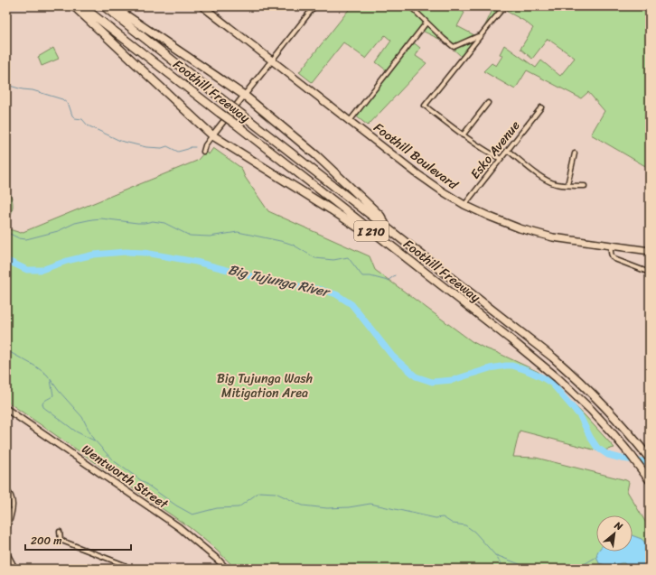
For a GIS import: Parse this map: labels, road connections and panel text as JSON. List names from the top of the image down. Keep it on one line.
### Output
{"streets":{"highway":["Foothill Freeway","I 210"],"main road":["Foothill Boulevard","Wentworth Street"],"street":["Esko Avenue"]},"crossings":[["Esko Avenue","Foothill Boulevard"]],"water":["Big Tujunga River"],"parks":["Big Tujunga Wash Mitigation Area"],"scale_bar":"200 m","north":"top right"}
